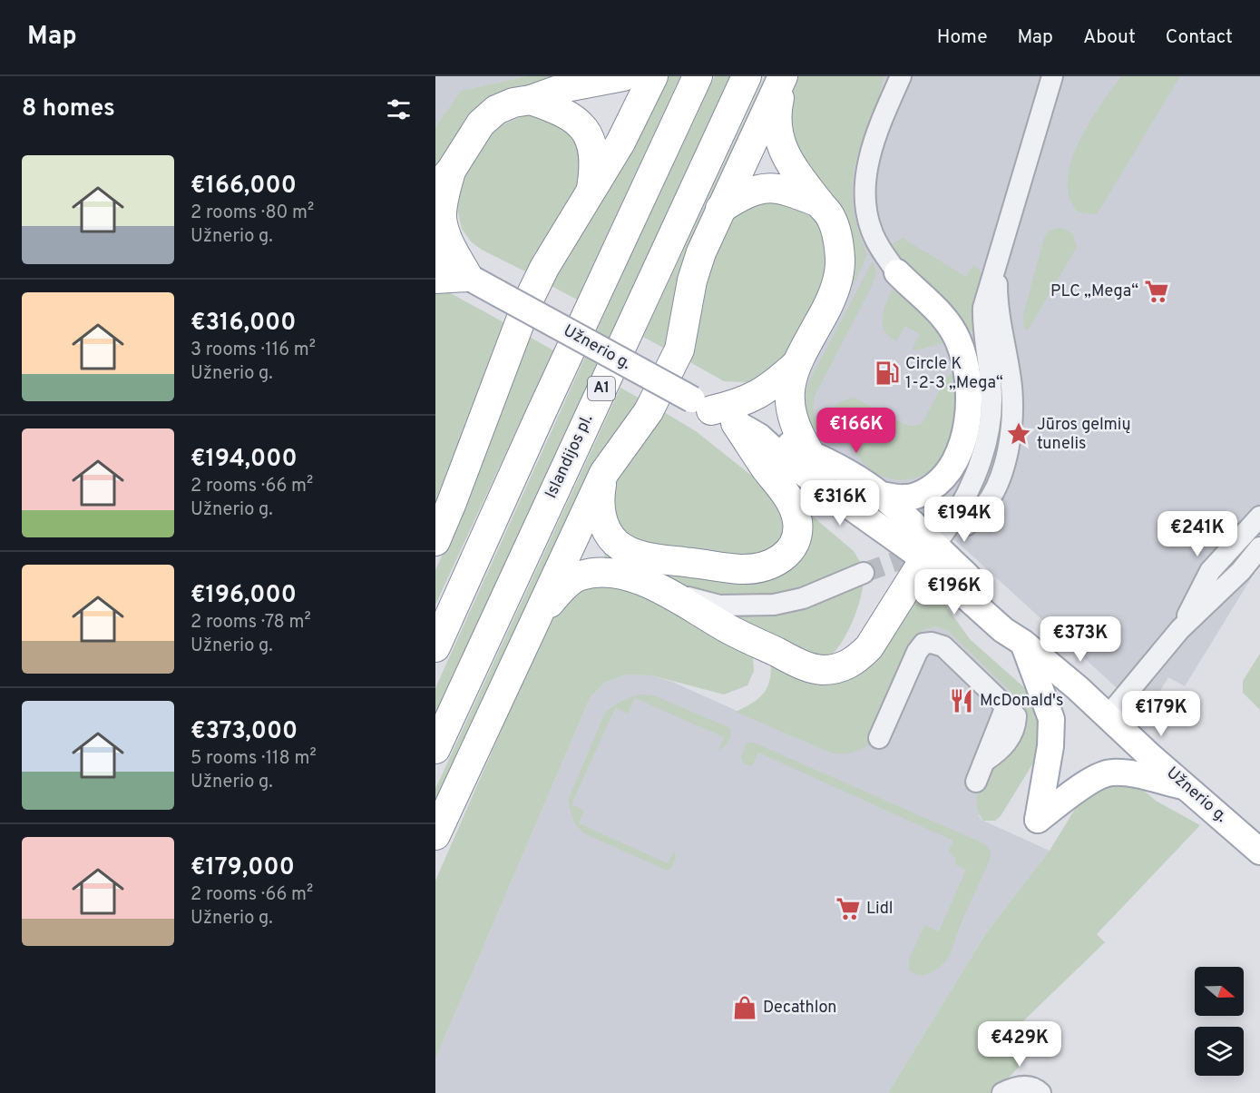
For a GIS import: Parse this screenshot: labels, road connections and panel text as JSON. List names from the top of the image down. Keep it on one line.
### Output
{"streets":{"highway":["A1","Islandijos pl."],"main road":["Užnerio g."]},"places":{"supermarket":["PLC „Mega“","Lidl"],"fuel station":["Circle K 1-2-3 „Mega“"],"place":["Jūros gelmių tunelis"],"restaurant":["McDonald's"],"shop":["Decathlon"]},"north":"right","page":{"header":"Map","nav":["Home","Map","About","Contact"],"heading":"8 homes","list":[{"name":"€166,000","note":"2 rooms · 80 m² · Užnerio g."},{"name":"€316,000","note":"3 rooms · 116 m² · Užnerio g."},{"name":"€194,000","note":"2 rooms · 66 m² · Užnerio g."},{"name":"€196,000","note":"2 rooms · 78 m² · Užnerio g."},{"name":"€373,000","note":"5 rooms · 118 m² · Užnerio g."},{"name":"€179,000","note":"2 rooms · 66 m² · Užnerio g."}],"price":["€166K","€316K","€194K","€241K","€196K","€373K","€179K","€429K"]}}
